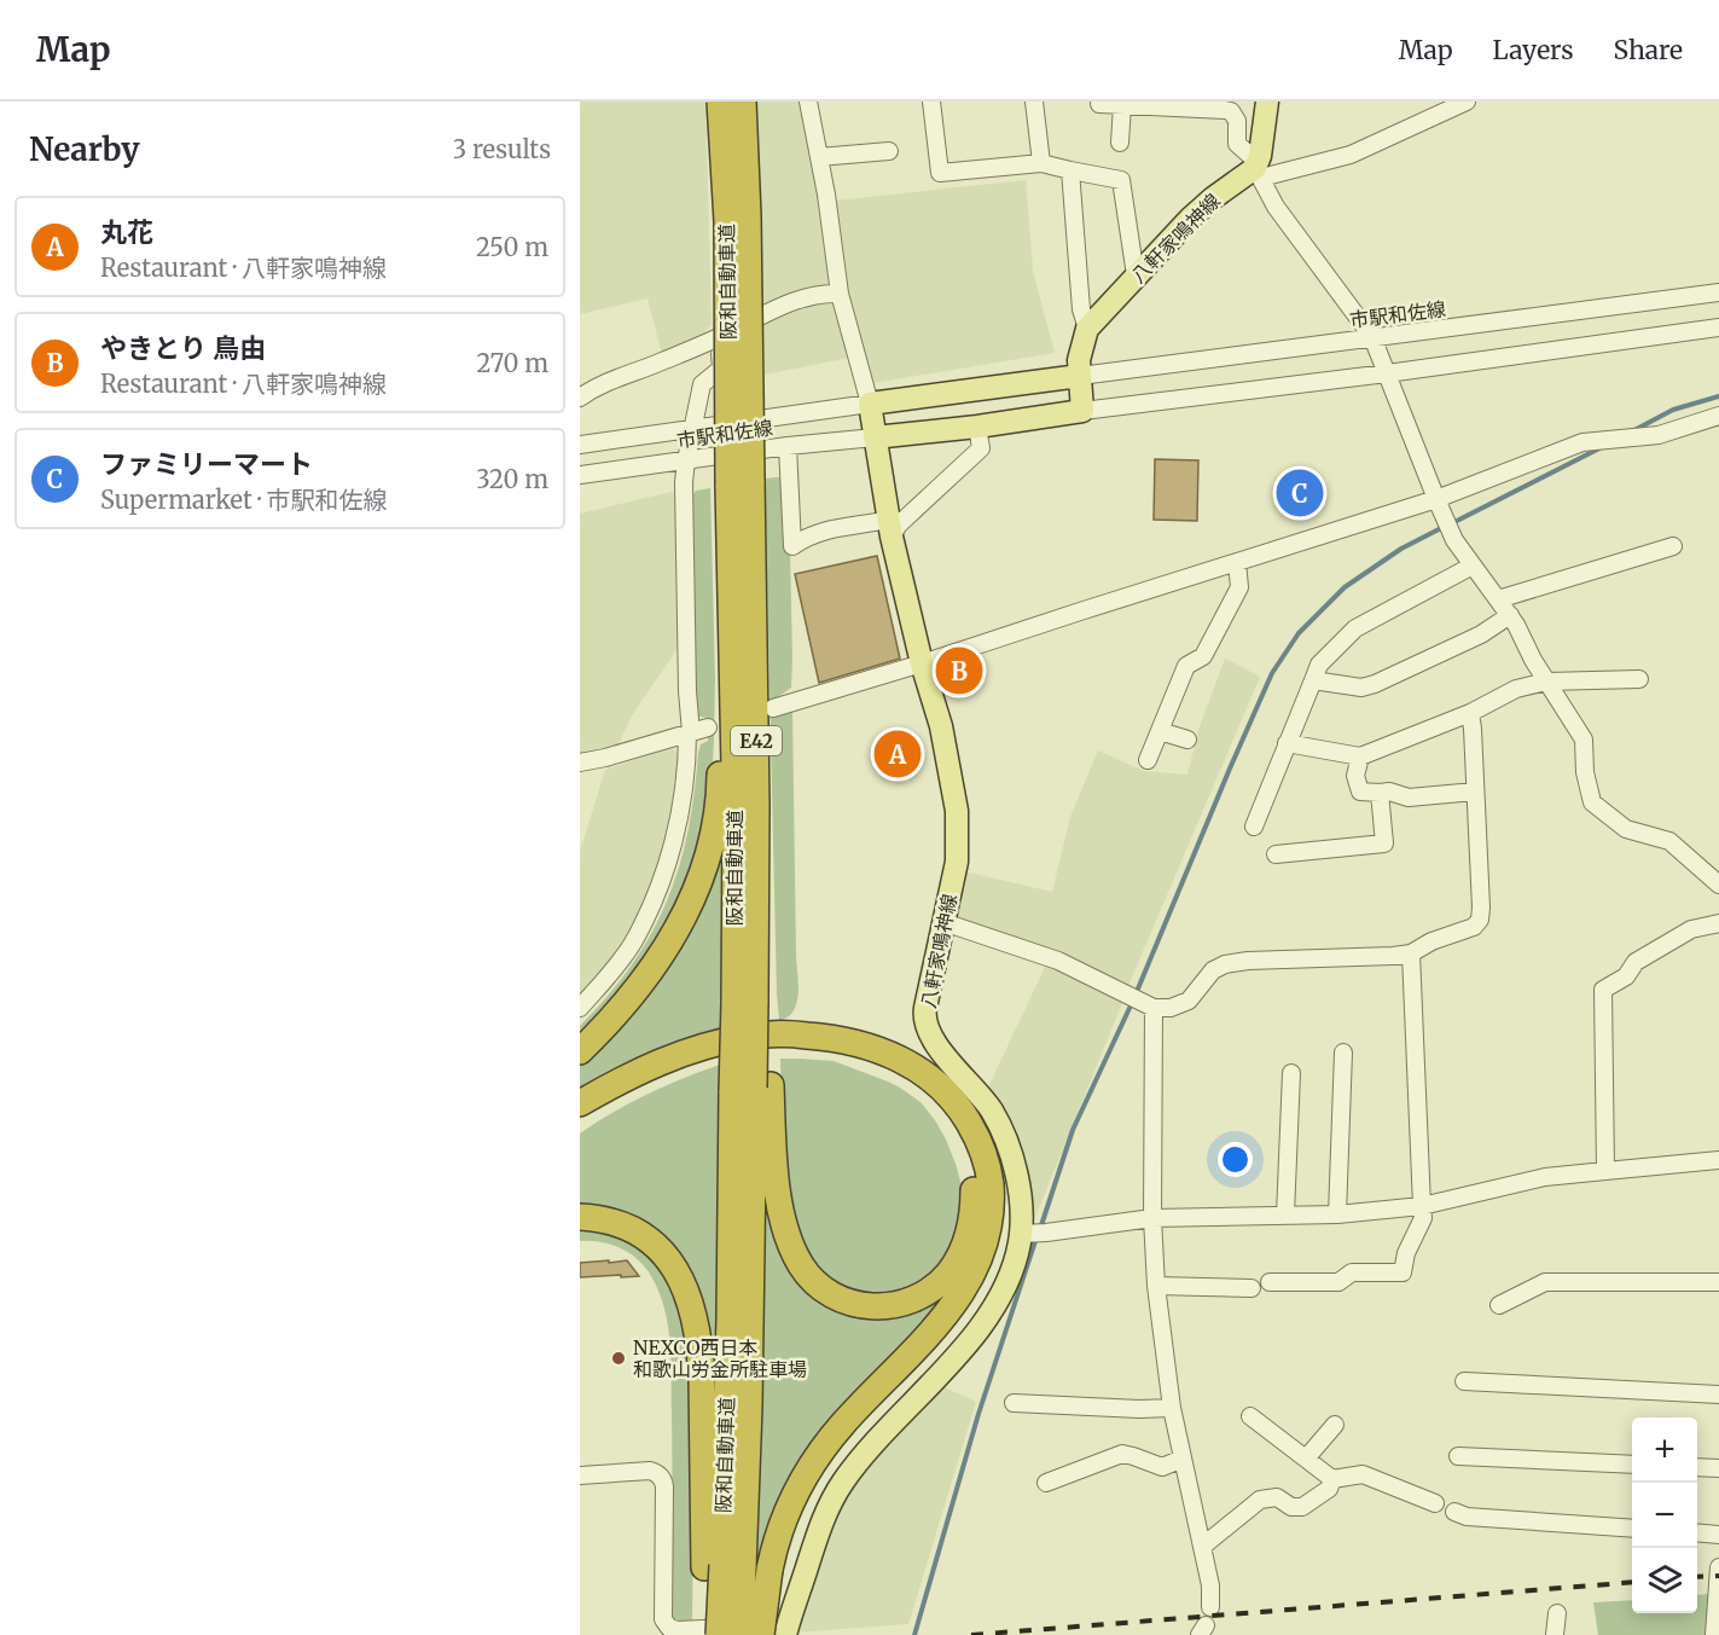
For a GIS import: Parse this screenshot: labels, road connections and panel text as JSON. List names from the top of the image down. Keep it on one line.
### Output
{"streets":{"highway":["阪和自動車道","E42"],"main road":["八軒家鳴神線"],"street":["市駅和佐線"]},"crossings":[["八軒家鳴神線","市駅和佐線"]],"places":["NEXCO西日本 和歌山労金所駐車場"],"page":{"header":"Map","nav":["Map","Layers","Share"],"heading":["Nearby","3 results"],"list":[{"mark":"A","name":"丸花","note":"Restaurant · 八軒家鳴神線","value":"250 m"},{"mark":"B","name":"やきとり 鳥由","note":"Restaurant · 八軒家鳴神線","value":"270 m"},{"mark":"C","name":"ファミリーマート","note":"Supermarket · 市駅和佐線","value":"320 m"}],"pins":["C","B","A"],"map_buttons":["+","−"]}}
